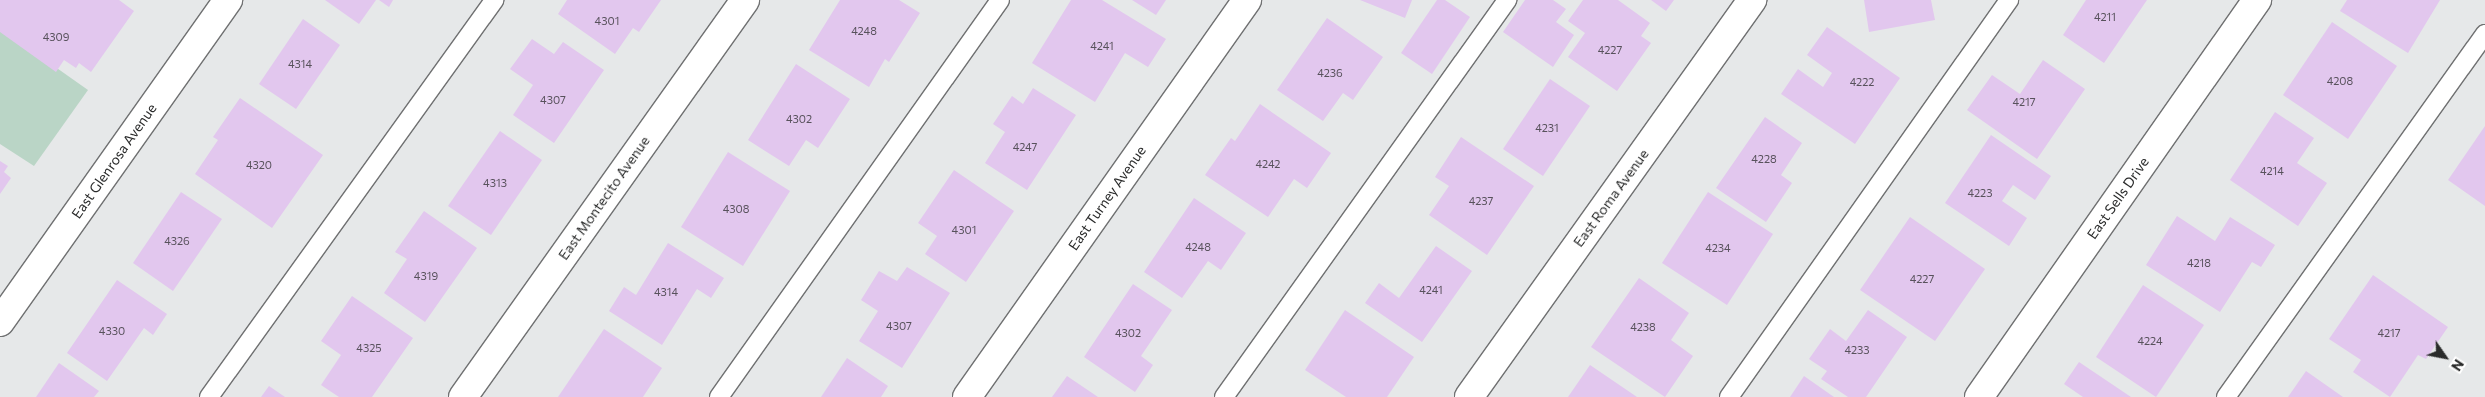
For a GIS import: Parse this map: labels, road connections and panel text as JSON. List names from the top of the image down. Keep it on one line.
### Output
{"streets":{"street":["East Glenrosa Avenue","East Montecito Avenue","East Turney Avenue","East Roma Avenue","East Sells Drive"]},"house_numbers":["4211","4301","4248","4309","4241","4227","4314","4236","4208","4222","4307","4217","4302","4231","4247","4228","4242","4320","4214","4313","4223","4237","4308","4301","4326","4248","4234","4218","4319","4227","4241","4314","4307","4238","4330","4302","4217","4224","4325","4233"],"north":"bottom right"}
